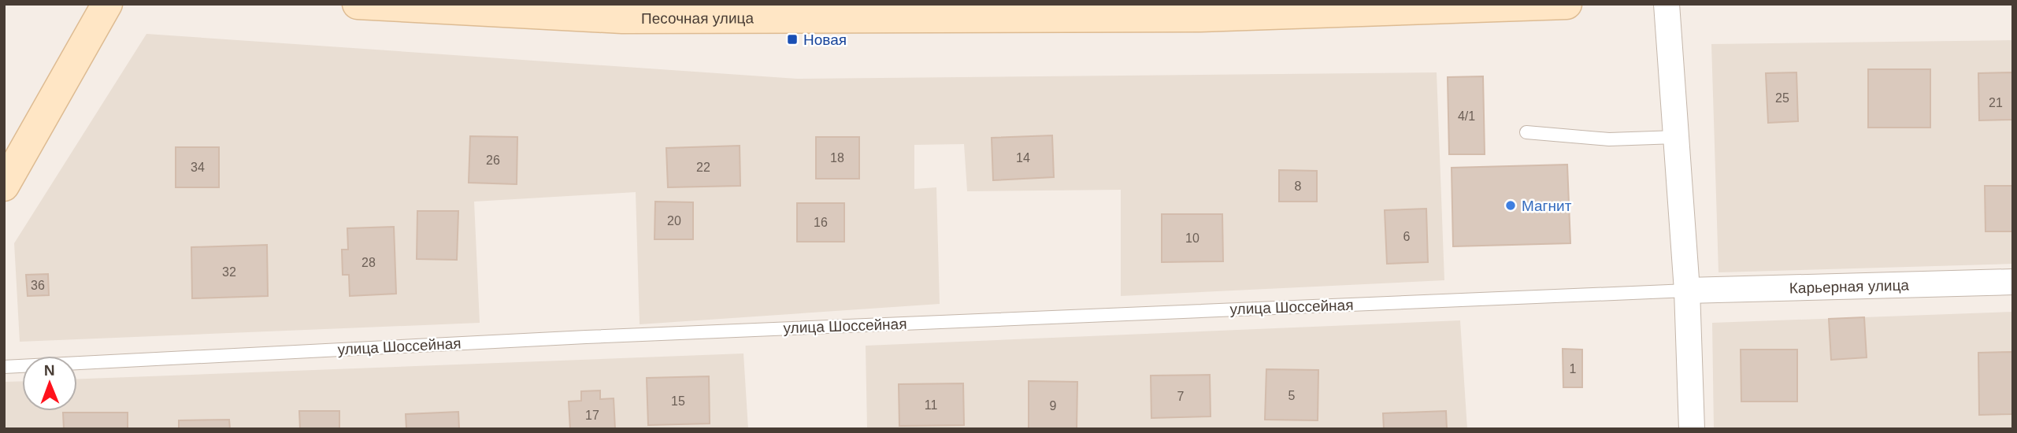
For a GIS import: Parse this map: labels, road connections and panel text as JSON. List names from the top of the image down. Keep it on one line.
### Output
{"streets":{"street":["Песочная улица","Карьерная улица"],"lane":["улица Шоссейная"]},"crossings":[["Карьерная улица","улица Шоссейная"]],"places":{"transit":["Новая"],"other":["Магнит"]},"house_numbers":["25","21","4/1","18","14","26","34","22","8","20","16","6","10","28","32","36","1","5","7","15","11","9","17"],"north":"top"}
